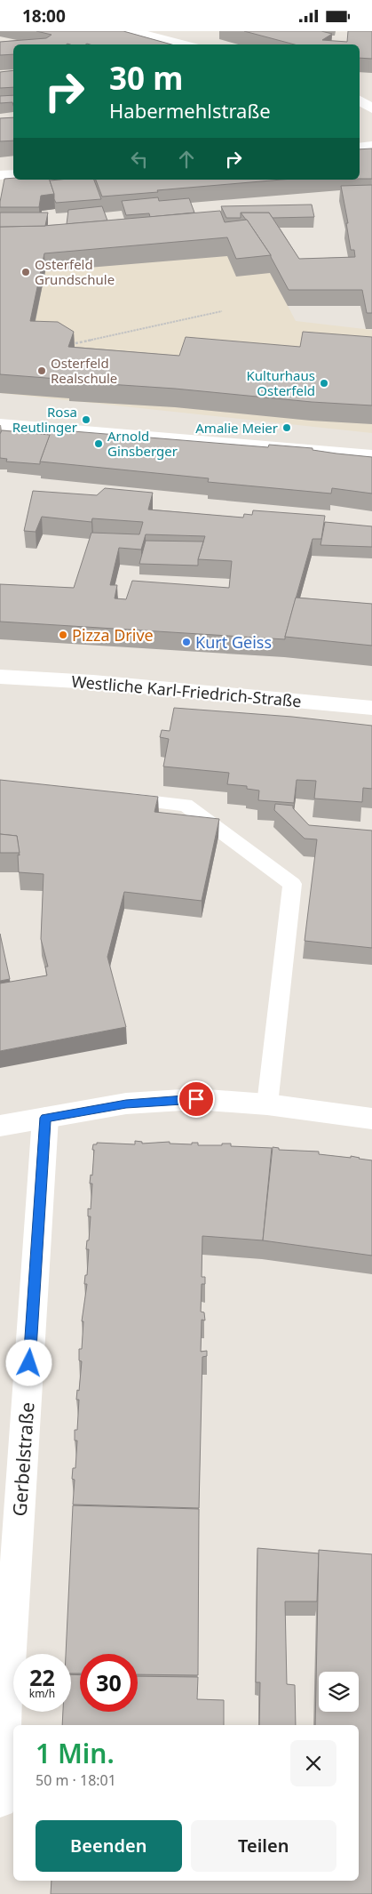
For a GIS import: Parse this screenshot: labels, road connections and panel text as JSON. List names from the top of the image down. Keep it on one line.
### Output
{"streets":{"street":["Westliche Karl-Friedrich-Straße","Gerbelstraße"]},"places":["Osterfeld Grundschule","Osterfeld Realschule","Kulturhaus Osterfeld","Rosa Reutlinger","Amalie Meier","Arnold Ginsberger","Pizza Drive","Kurt Geiss"],"page":{"status":"18:00","turn":["30 m","Habermehlstraße"],"speed":"22 km/h","limit":"30","heading":["1 Min.","50 m · 18:01"],"buttons":["Beenden","Teilen"]}}
